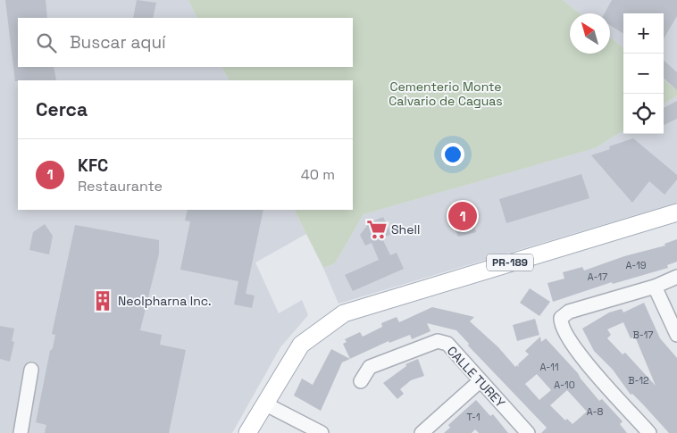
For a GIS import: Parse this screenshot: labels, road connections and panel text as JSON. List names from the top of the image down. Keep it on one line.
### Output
{"streets":{"main road":["PR-189"],"street":["CALLE TUREY"]},"parks":["Cementerio Monte Calvario de Caguas"],"places":{"supermarket":["Shell"],"building":["Neolpharna Inc."]},"house_numbers":["A-19","A-17","B-17","A-11","B-12","A-10","A-8","T-1"],"north":"top left","page":{"map_buttons":["+","−"],"search":"Buscar aquí","heading":"Cerca","list":[{"mark":"1","name":"KFC","note":"Restaurante","value":"40 m"}],"pins":"1"}}
